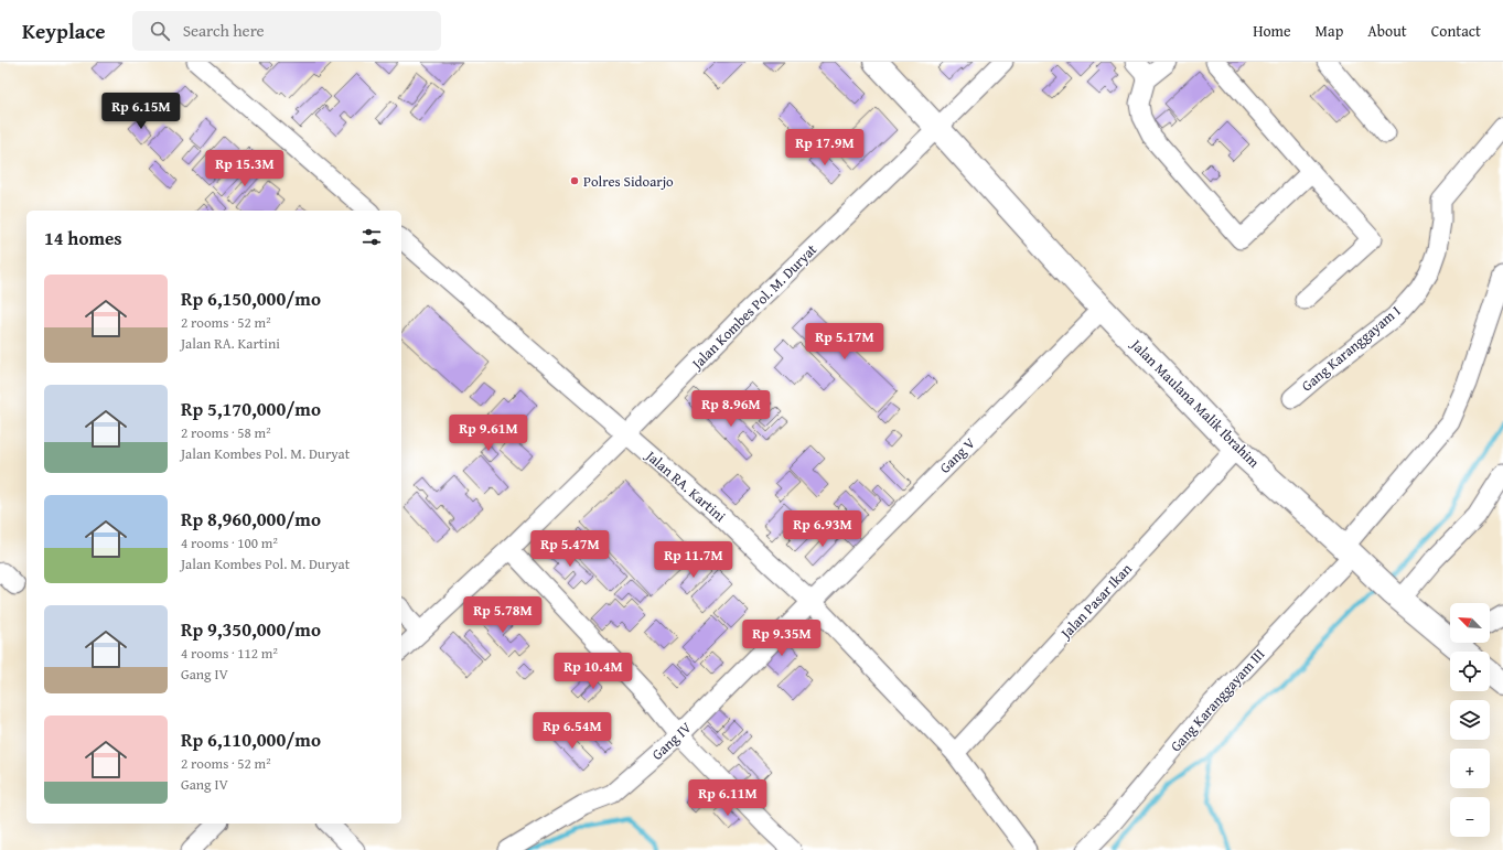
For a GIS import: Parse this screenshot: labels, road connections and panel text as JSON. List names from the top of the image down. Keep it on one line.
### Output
{"streets":{"main road":["Jalan Maulana Malik Ibrahim"],"street":["Jalan Kombes Pol. M. Duryat","Gang Karanggayam I","Gang V","Jalan RA. Kartini","Jalan Pasar Ikan","Gang Karanggayam III","Gang IV"]},"crossings":[["Jalan Kombes Pol. M. Duryat","Jalan Maulana Malik Ibrahim"],["Jalan Kombes Pol. M. Duryat","Jalan RA. Kartini"],["Jalan Maulana Malik Ibrahim","Gang V"],["Jalan Maulana Malik Ibrahim","Jalan Pasar Ikan"],["Jalan Maulana Malik Ibrahim","Gang Karanggayam III"],["Gang V","Jalan RA. Kartini"],["Gang V","Gang IV"],["Jalan RA. Kartini","Jalan Pasar Ikan"],["Jalan RA. Kartini","Gang IV"]],"places":["Polres Sidoarjo"],"north":"top left","page":{"header":"Keyplace","search":"Search here","nav":["Home","Map","About","Contact"],"price":["Rp 6.15M","Rp 17.9M","Rp 15.3M","Rp 5.17M","Rp 8.96M","Rp 9.61M","Rp 6.93M","Rp 5.47M","Rp 11.7M","Rp 5.78M","Rp 9.35M","Rp 10.4M","Rp 6.54M","Rp 6.11M"],"heading":"14 homes","list":[{"name":"Rp 6,150,000/mo","note":"2 rooms · 52 m² · Jalan RA. Kartini"},{"name":"Rp 5,170,000/mo","note":"2 rooms · 58 m² · Jalan Kombes Pol. M. Duryat"},{"name":"Rp 8,960,000/mo","note":"4 rooms · 100 m² · Jalan Kombes Pol. M. Duryat"},{"name":"Rp 9,350,000/mo","note":"4 rooms · 112 m² · Gang IV"},{"name":"Rp 6,110,000/mo","note":"2 rooms · 52 m² · Gang IV"}],"map_buttons":["+","−"]}}
